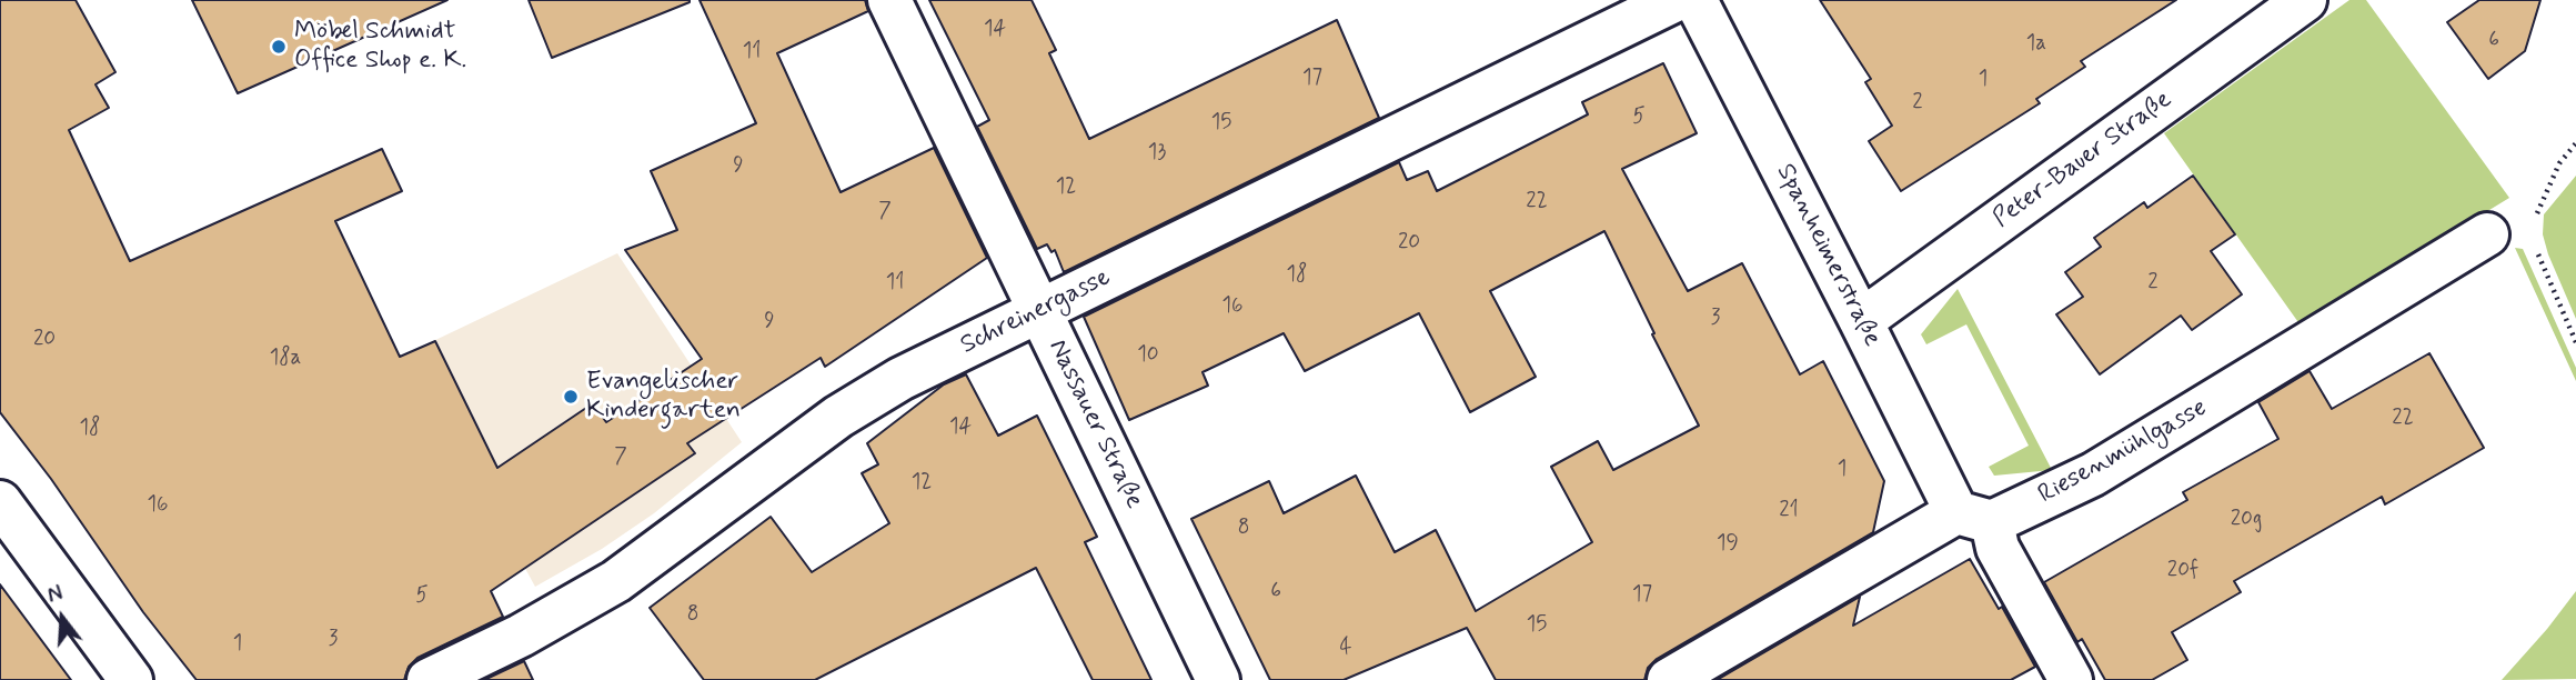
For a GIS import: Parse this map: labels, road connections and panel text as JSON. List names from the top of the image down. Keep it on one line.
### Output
{"streets":{"street":["Peter-Bauer Straße","Spanheimerstraße","Schreinergasse","Nassauer Straße","Riesenmühlgasse"]},"crossings":[["Peter-Bauer Straße","Spanheimerstraße"],["Spanheimerstraße","Riesenmühlgasse"],["Schreinergasse","Nassauer Straße"]],"places":["Möbel Schmidt Office Shop e. K.","Evangelischer Kindergarten"],"house_numbers":["14","6","1a","11","17","1","2","5","15","13","9","12","22","7","20","18","11","2","16","3","9","20","10","18a","22","14","18","7","1","12","16","21","20g","8","19","20f","6","17","5","8","15","3","1","4"],"north":"top"}
